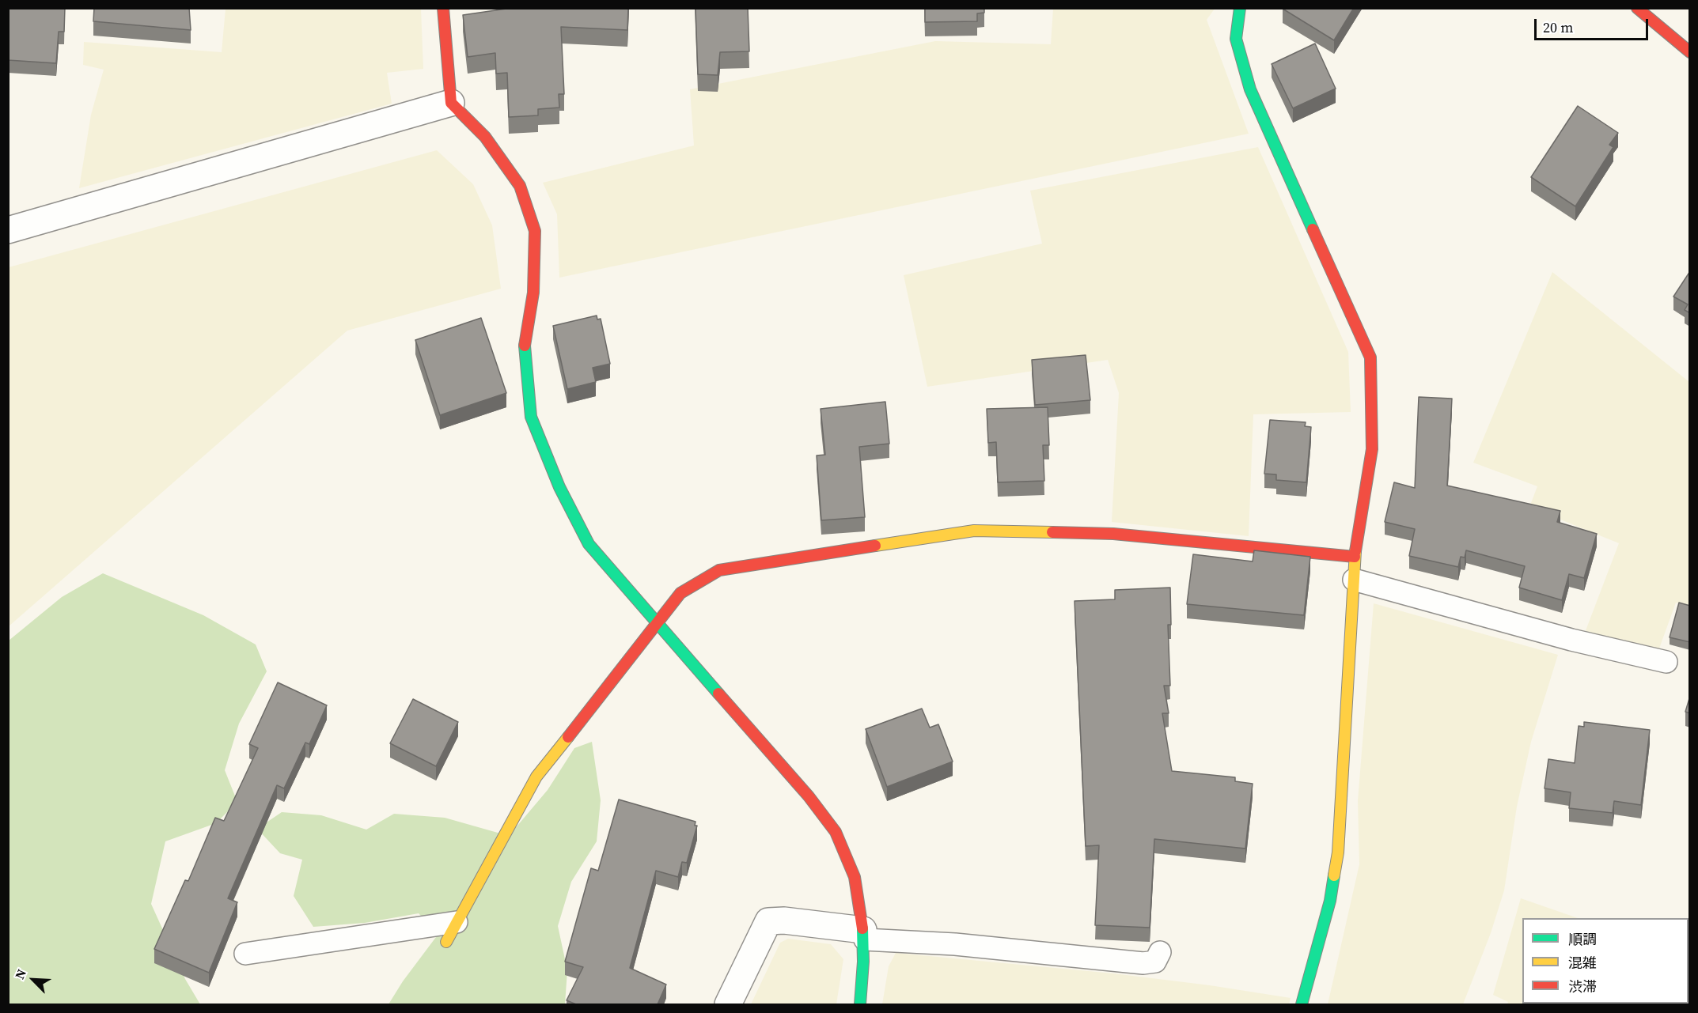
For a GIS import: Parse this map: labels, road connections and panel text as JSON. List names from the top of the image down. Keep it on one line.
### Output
{"legend":["順調","混雑","渋滞"],"scale_bar":"20 m","north":"top left"}
